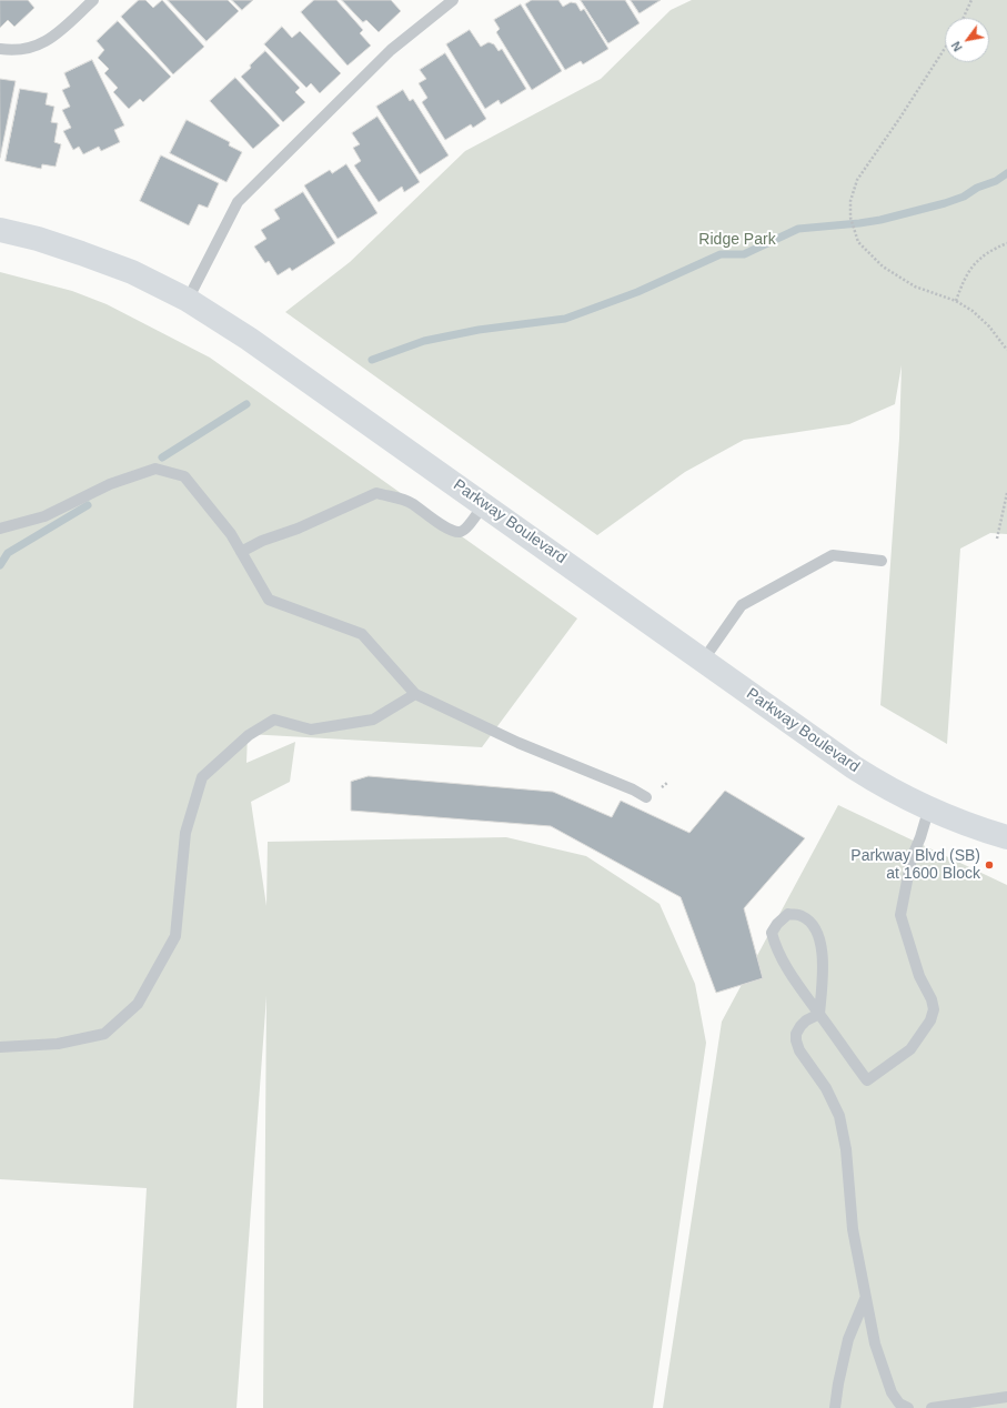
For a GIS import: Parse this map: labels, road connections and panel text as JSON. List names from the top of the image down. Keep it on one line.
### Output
{"streets":{"street":["Parkway Boulevard"]},"parks":["Ridge Park"],"places":["Parkway Blvd (SB) at 1600 Block"],"north":"bottom left"}
